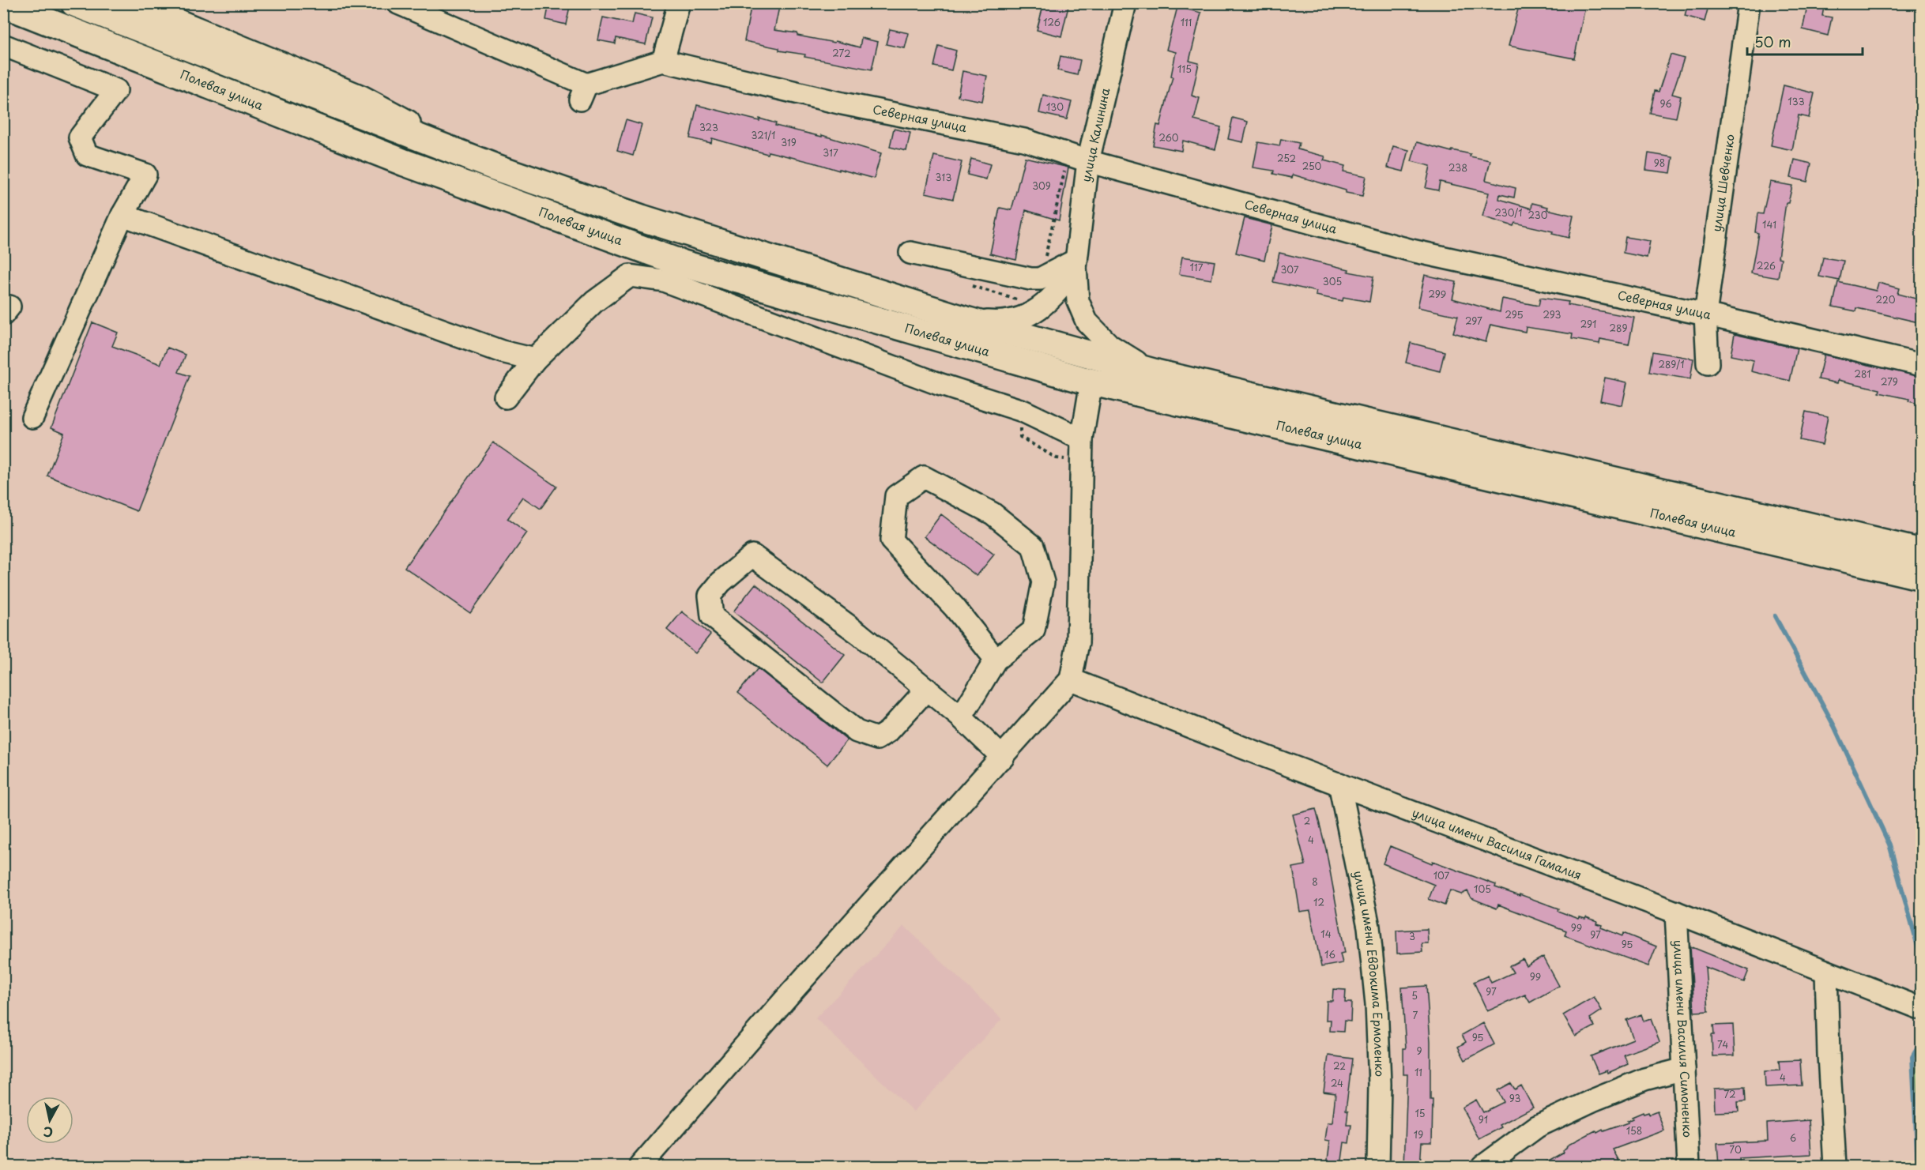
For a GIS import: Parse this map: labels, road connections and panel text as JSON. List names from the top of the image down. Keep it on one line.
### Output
{"streets":{"main road":["Полевая улица"],"street":["Северная улица","улица Калинина","улица Шевченко","улица имени Василия Гамалия","улица имени Евдокима Ермоленко","улица имени Василия Симоненко"]},"crossings":[["Полевая улица","улица Калинина"],["Северная улица","улица Калинина"],["Северная улица","улица Шевченко"],["улица имени Василия Гамалия","улица имени Евдокима Ермоленко"],["улица имени Василия Гамалия","улица имени Василия Симоненко"]],"house_numbers":["126","111","272","115","133","96","130","323","321/1","260","319","317","252","98","250","238","313","309","230/1","230","141","226","117","307","305","299","220","295","293","297","291","289","289/1","281","279","2","4","107","8","105","12","99","14","97","3","95","16","99","97","5","7","95","74","9","22","11","4","24","72","93","15","91","158","19","6","70"],"scale_bar":"50 m","north":"bottom"}
